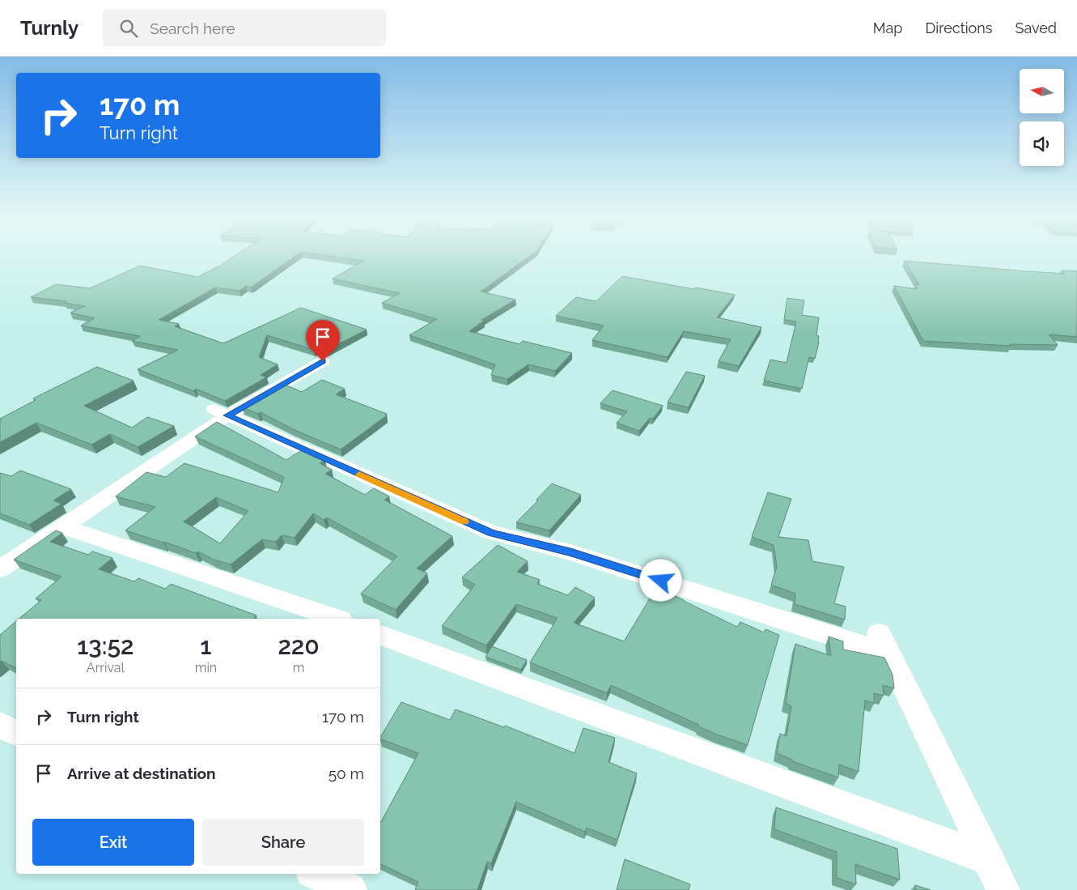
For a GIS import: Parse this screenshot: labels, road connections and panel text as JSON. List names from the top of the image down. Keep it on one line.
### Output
{"north":"left","page":{"header":"Turnly","search":"Search here","nav":["Map","Directions","Saved"],"turn":["170 m","Turn right"],"eta":["13:52","Arrival","1","min","220","m"],"list":[{"name":"Turn right","value":"170 m"},{"name":"Arrive at destination","value":"50 m"}],"buttons":["Exit","Share"]}}
